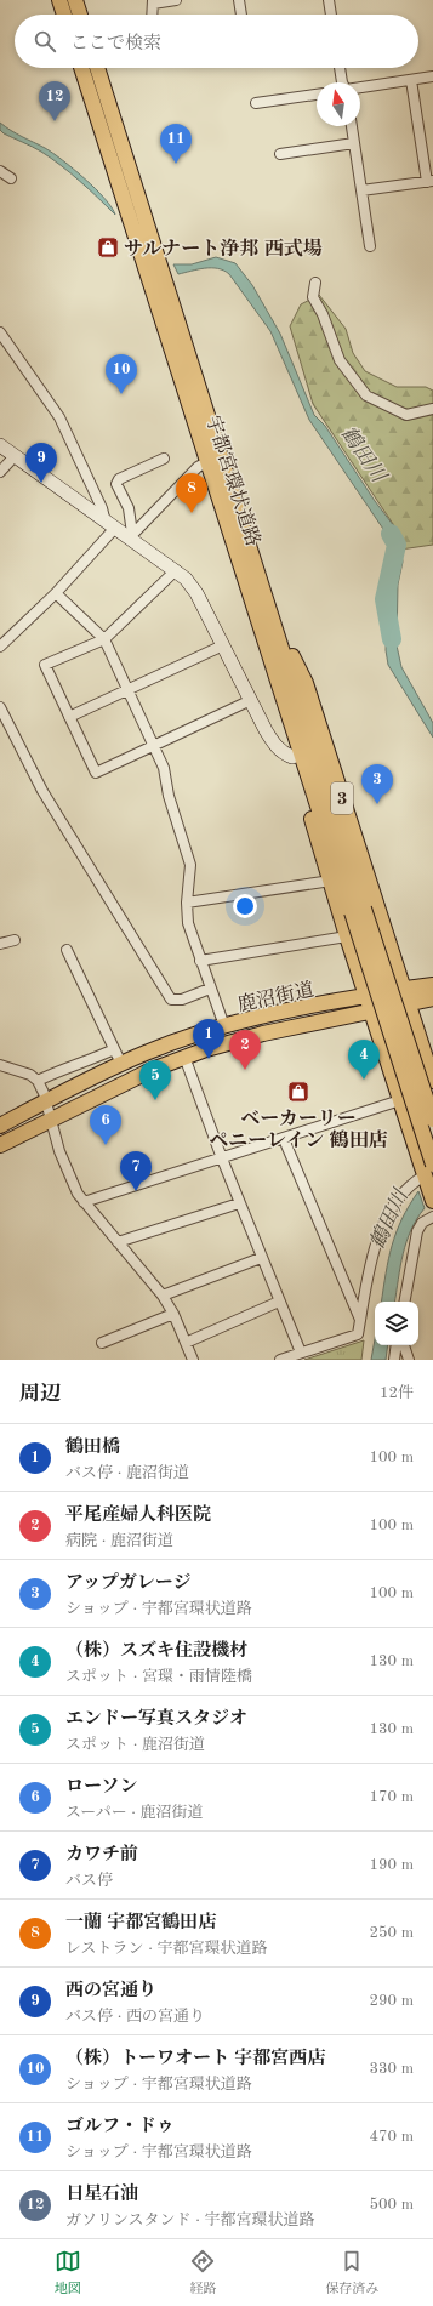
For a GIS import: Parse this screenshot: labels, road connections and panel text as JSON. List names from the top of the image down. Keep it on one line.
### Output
{"streets":{"main road":["宇都宮環状道路","3","鹿沼街道"]},"crossings":[["宇都宮環状道路","3"],["3","鹿沼街道"]],"water":["鶴田川"],"places":{"shop":["サルナート浄邦 西式場","ベーカーリー ペニーレイン 鶴田店"]},"north":"top","page":{"search":"ここで検索","pins":["12","11","10","9","8","3","1","2","4","5","6","7"],"heading":["周辺","12件"],"list":[{"mark":"1","name":"鶴田橋","note":"バス停 · 鹿沼街道","value":"100 m"},{"mark":"2","name":"平尾産婦人科医院","note":"病院 · 鹿沼街道","value":"100 m"},{"mark":"3","name":"アップガレージ","note":"ショップ · 宇都宮環状道路","value":"100 m"},{"mark":"4","name":"（株）スズキ住設機材","note":"スポット · 宮環・雨情陸橋","value":"130 m"},{"mark":"5","name":"エンドー写真スタジオ","note":"スポット · 鹿沼街道","value":"130 m"},{"mark":"6","name":"ローソン","note":"スーパー · 鹿沼街道","value":"170 m"},{"mark":"7","name":"カワチ前","note":"バス停","value":"190 m"},{"mark":"8","name":"一蘭 宇都宮鶴田店","note":"レストラン · 宇都宮環状道路","value":"250 m"},{"mark":"9","name":"西の宮通り","note":"バス停 · 西の宮通り","value":"290 m"},{"mark":"10","name":"（株）トーワオート 宇都宮西店","note":"ショップ · 宇都宮環状道路","value":"330 m"},{"mark":"11","name":"ゴルフ・ドゥ","note":"ショップ · 宇都宮環状道路","value":"470 m"},{"mark":"12","name":"日星石油","note":"ガソリンスタンド · 宇都宮環状道路","value":"500 m"}],"nav":["地図","経路","保存済み"]}}
